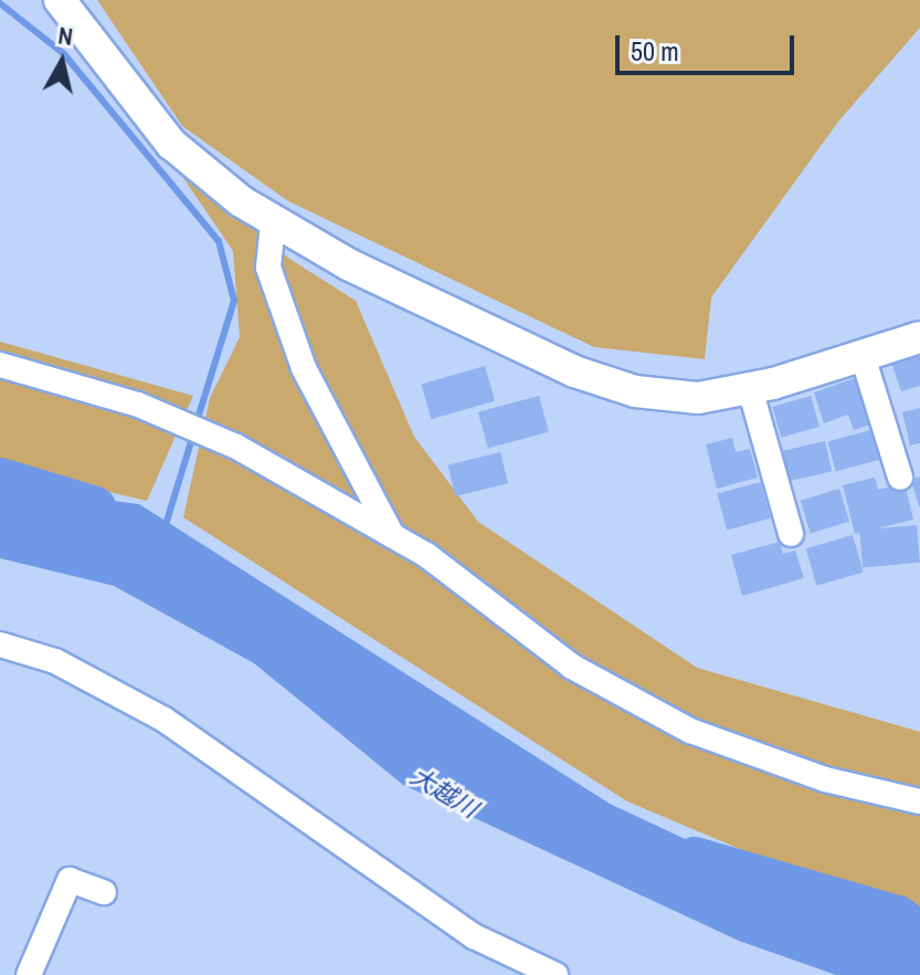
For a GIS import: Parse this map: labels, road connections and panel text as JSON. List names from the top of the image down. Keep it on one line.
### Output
{"water":["大越川"],"scale_bar":"50 m","north":"top"}
